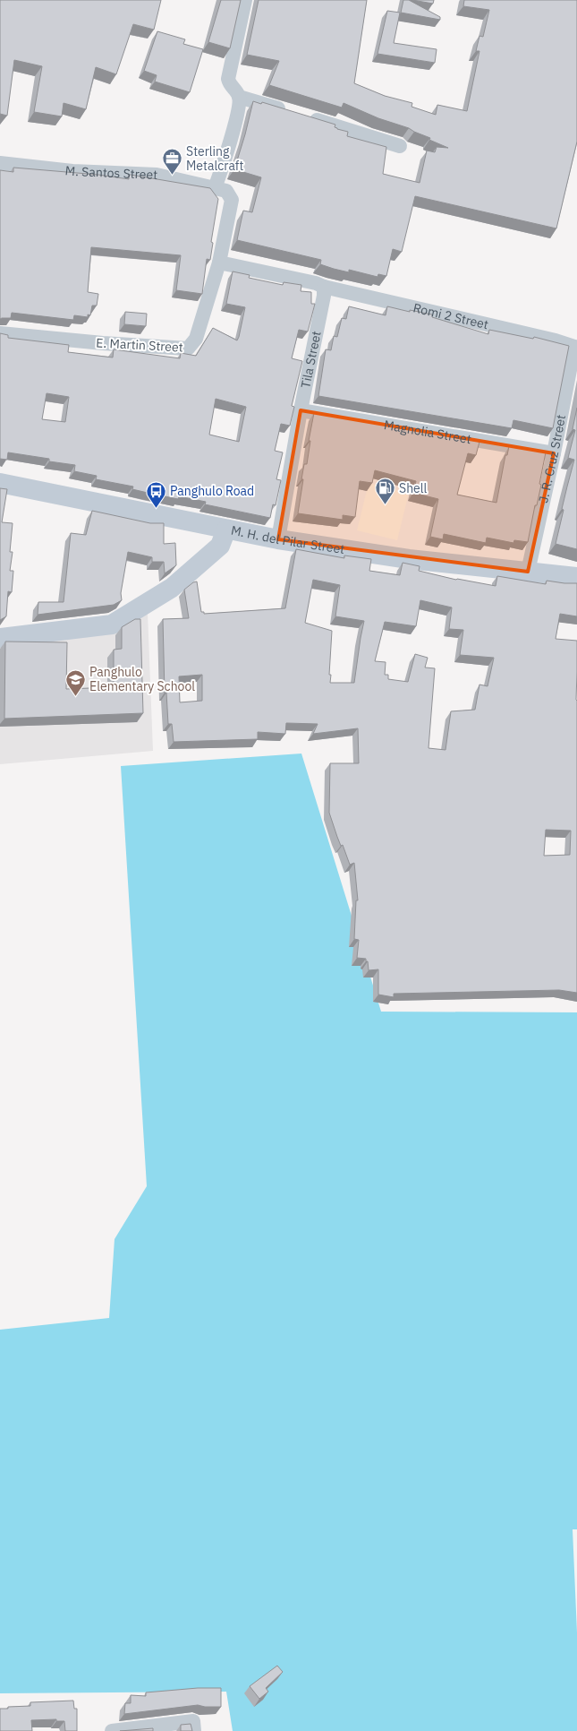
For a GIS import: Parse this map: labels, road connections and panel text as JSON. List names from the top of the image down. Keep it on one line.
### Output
{"streets":{"main road":["M. H. del Pilar Street"],"street":["M. Santos Street","Romi 2 Street","E. Martin Street","Tila Street","Magnolia Street","J. R. Cruz Street"]},"crossings":[["M. Santos Street","E. Martin Street"],["Romi 2 Street","Tila Street"],["Romi 2 Street","J. R. Cruz Street"],["Tila Street","Magnolia Street"],["Tila Street","M. H. del Pilar Street"],["Magnolia Street","J. R. Cruz Street"],["J. R. Cruz Street","M. H. del Pilar Street"]],"places":{"office":["Sterling Metalcraft"],"fuel station":["Shell"],"bus stop":["Panghulo Road"],"school or university":["Panghulo Elementary School"]}}
